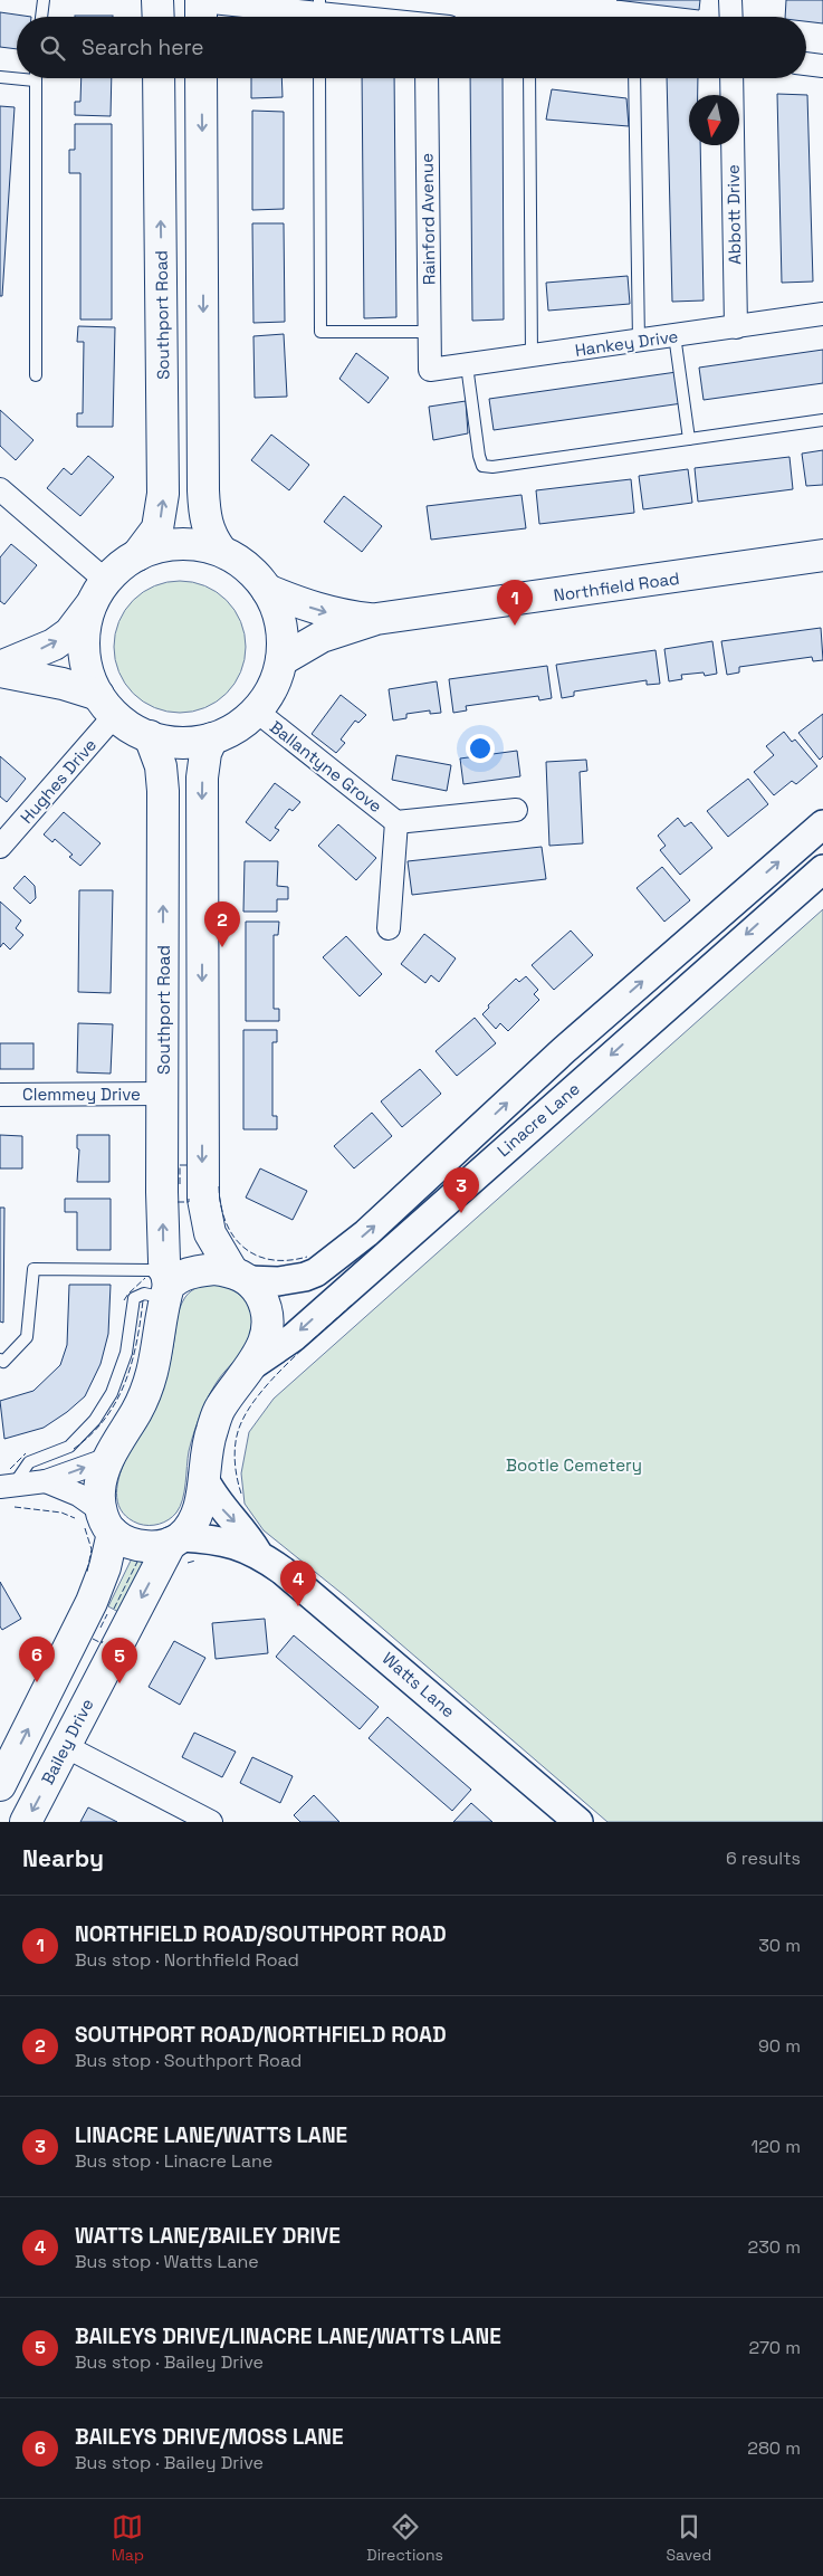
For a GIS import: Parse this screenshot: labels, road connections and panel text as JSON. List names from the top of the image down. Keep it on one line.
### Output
{"streets":{"main road":["Southport Road","Northfield Road","Bailey Drive"],"street":["Abbott Drive","Rainford Avenue","Hankey Drive","Ballantyne Grove","Hughes Drive","Clemmey Drive","Linacre Lane","Watts Lane"]},"crossings":[["Abbott Drive","Hankey Drive"],["Rainford Avenue","Hankey Drive"],["Southport Road","Northfield Road"],["Southport Road","Ballantyne Grove"],["Southport Road","Hughes Drive"],["Southport Road","Clemmey Drive"],["Northfield Road","Ballantyne Grove"],["Northfield Road","Hughes Drive"],["Ballantyne Grove","Hughes Drive"],["Linacre Lane","Bailey Drive"],["Watts Lane","Bailey Drive"]],"parks":["Bootle Cemetery"],"north":"bottom","page":{"search":"Search here","pins":["1","2","3","4","6","5"],"heading":["Nearby","6 results"],"list":[{"mark":"1","name":"NORTHFIELD ROAD/SOUTHPORT ROAD","note":"Bus stop · Northfield Road","value":"30 m"},{"mark":"2","name":"SOUTHPORT ROAD/NORTHFIELD ROAD","note":"Bus stop · Southport Road","value":"90 m"},{"mark":"3","name":"LINACRE LANE/WATTS LANE","note":"Bus stop · Linacre Lane","value":"120 m"},{"mark":"4","name":"WATTS LANE/BAILEY DRIVE","note":"Bus stop · Watts Lane","value":"230 m"},{"mark":"5","name":"BAILEYS DRIVE/LINACRE LANE/WATTS LANE","note":"Bus stop · Bailey Drive","value":"270 m"},{"mark":"6","name":"BAILEYS DRIVE/MOSS LANE","note":"Bus stop · Bailey Drive","value":"280 m"}],"nav":["Map","Directions","Saved"]}}
